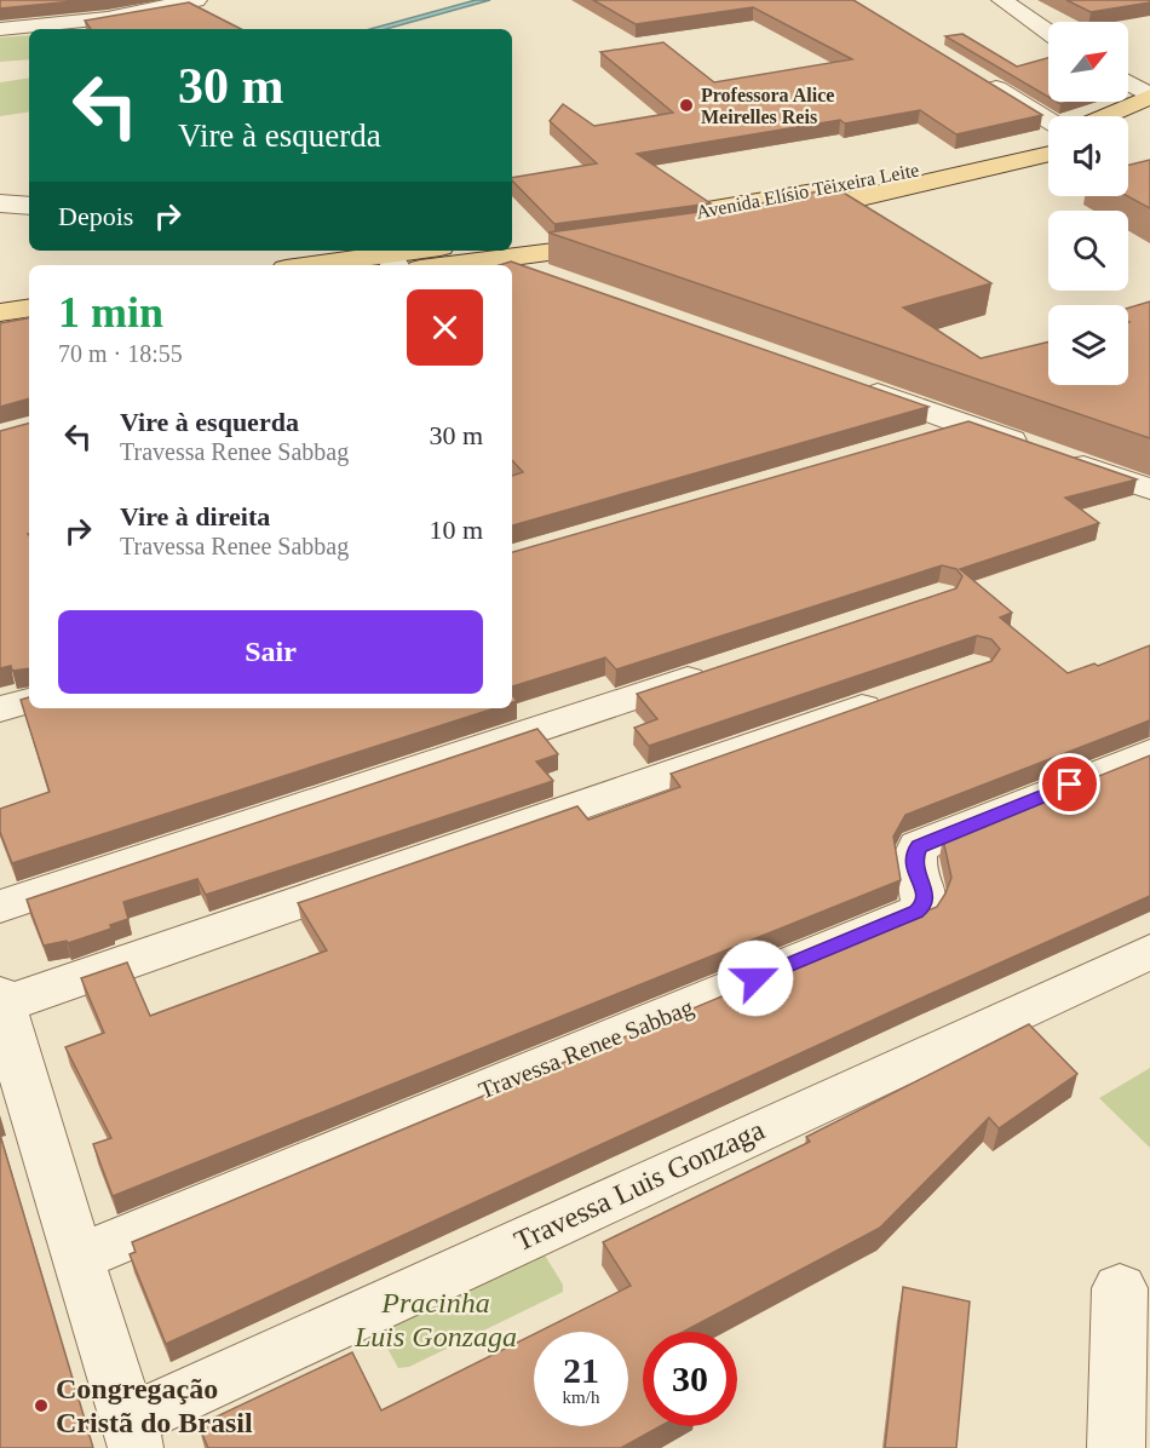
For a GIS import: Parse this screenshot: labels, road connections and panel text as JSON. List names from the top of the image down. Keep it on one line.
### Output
{"streets":{"main road":["Avenida Elísio Teixeira Leite"],"street":["Travessa Renee Sabbag","Travessa Luis Gonzaga"]},"parks":["Pracinha Luis Gonzaga"],"places":["Professora Alice Meirelles Reis","Congregação Cristã do Brasil"],"north":"top right","page":{"turn":["30 m","Vire à esquerda"],"then":"Depois","heading":["1 min","70 m · 18:55"],"list":[{"name":"Vire à esquerda","note":"Travessa Renee Sabbag","value":"30 m"},{"name":"Vire à direita","note":"Travessa Renee Sabbag","value":"10 m"}],"buttons":"Sair","speed":"21 km/h","limit":"30"}}
